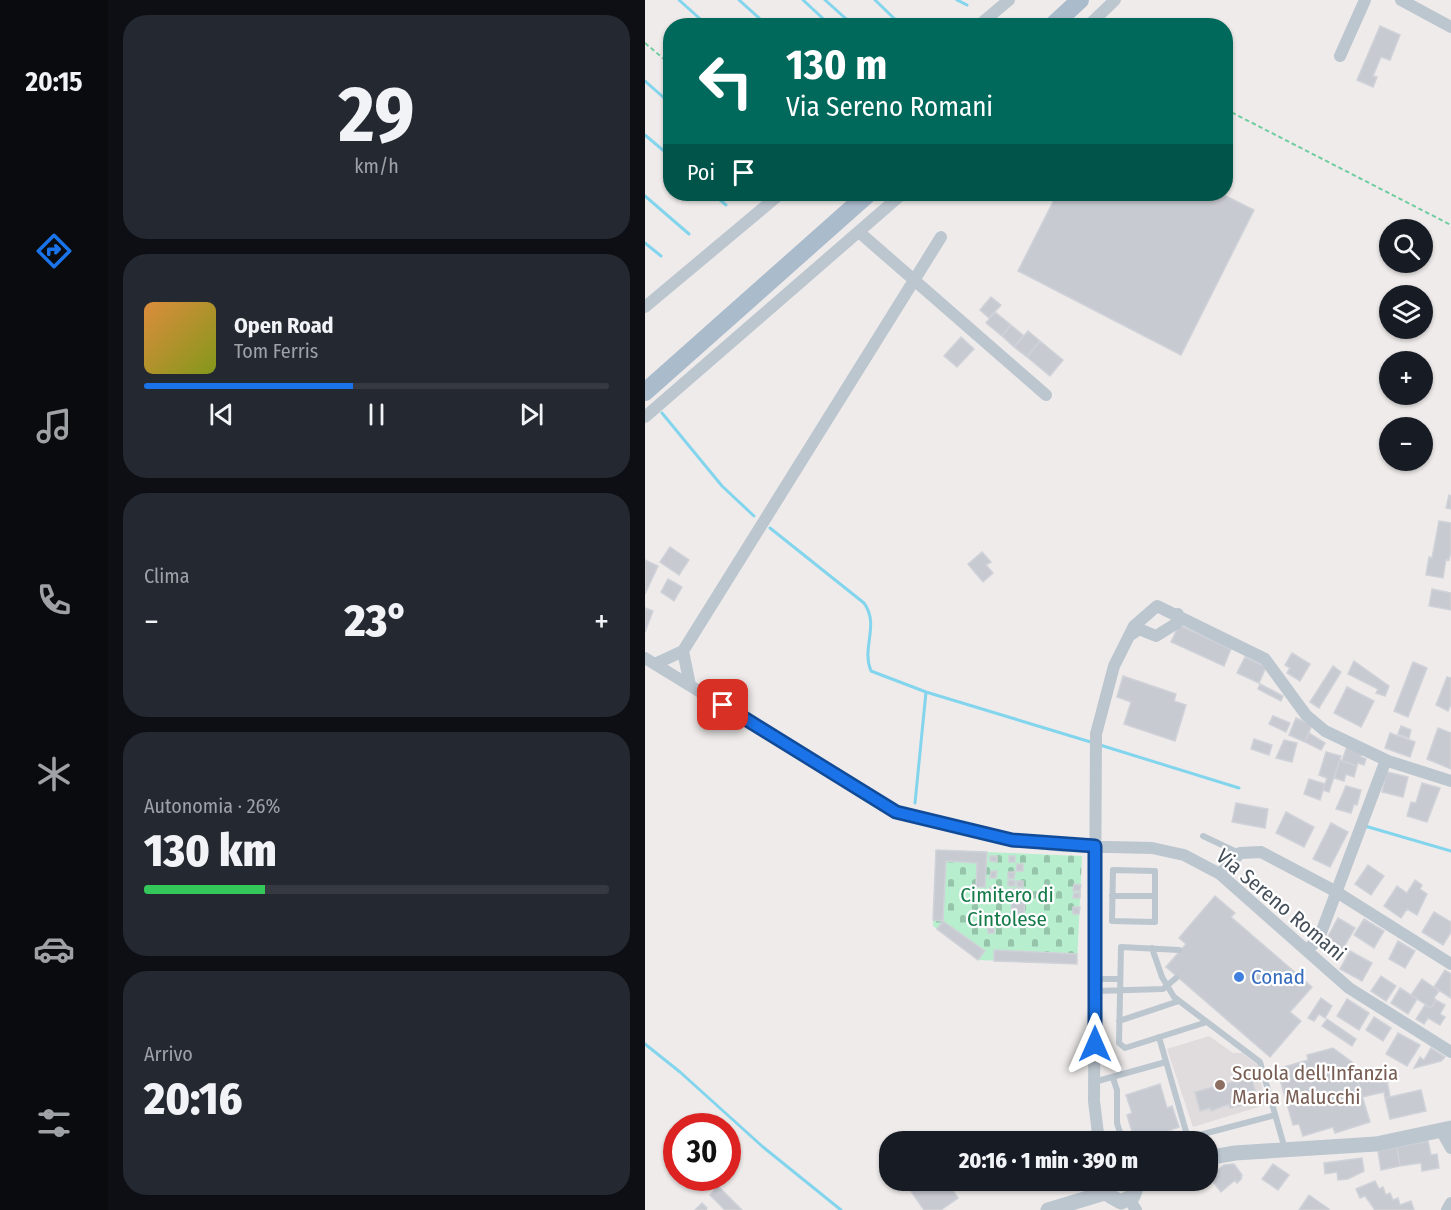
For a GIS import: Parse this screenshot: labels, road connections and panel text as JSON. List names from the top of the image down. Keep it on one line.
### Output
{"streets":{"street":["Via Sereno Romani"]},"parks":["Cimitero di Cintolese"],"places":["Conad","Scuola dell'Infanzia Maria Malucchi"],"page":{"tabs":"20:15","tile":[["29","km/h"],"Clima",["Autonomia · 26%","130 km"],["Arrivo","20:16"]],"turn":["130 m","Via Sereno Romani"],"then":"Poi","map_buttons":["+","−"],"song":["Open Road","Tom Ferris"],"heat":["−","23°","+"],"limit":"30","trip":"20:16 · 1 min · 390 m"}}
